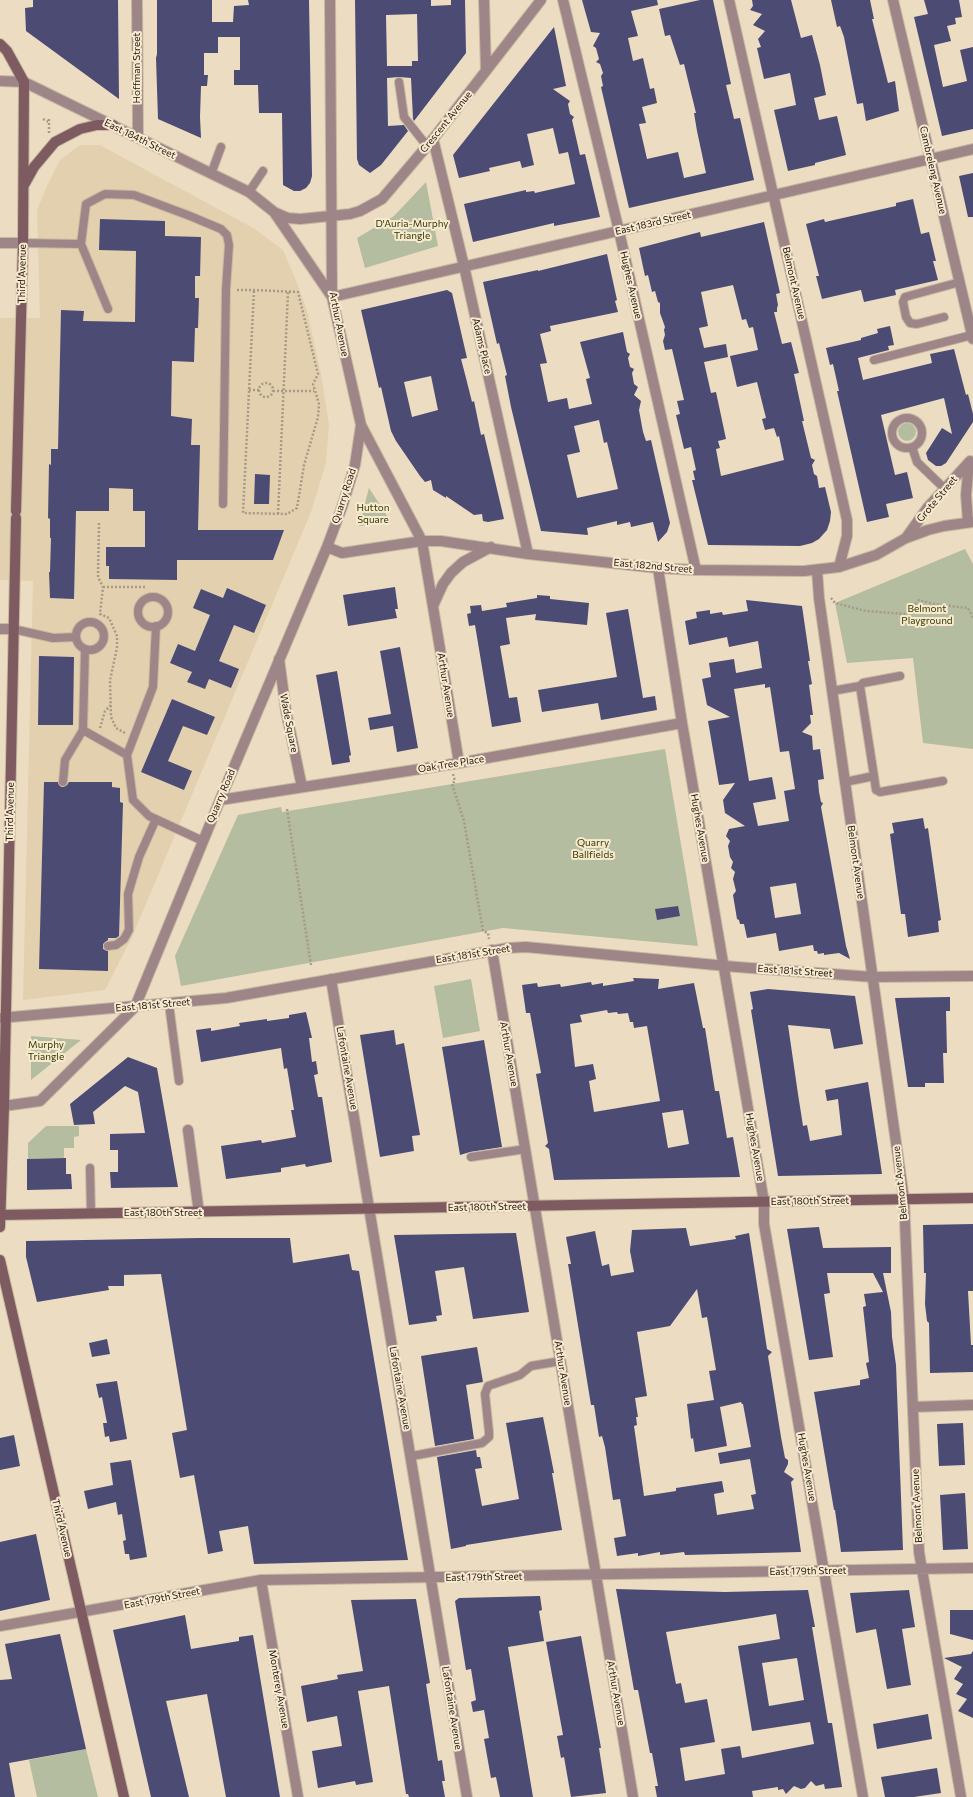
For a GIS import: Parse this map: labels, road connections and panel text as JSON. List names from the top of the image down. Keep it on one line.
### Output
{"streets":{"main road":["Third Avenue","East 180th Street"],"street":["Hoffman Street","Crescent Avenue","East 184th Street","Cambreleng Avenue","East 183rd Street","Belmont Avenue","Hughes Avenue","Arthur Avenue","Adams Place","Quarry Road","Grote Street","East 182nd Street","Wade Square","Oak Tree Place","East 181st Street","Lafontaine Avenue","East 179th Street","Monterey Avenue"]},"crossings":[["Hoffman Street","East 184th Street"],["Crescent Avenue","East 184th Street"],["Crescent Avenue","Arthur Avenue"],["Crescent Avenue","Adams Place"],["East 184th Street","East 183rd Street"],["East 184th Street","Third Avenue"],["East 184th Street","Arthur Avenue"],["Cambreleng Avenue","East 183rd Street"],["East 183rd Street","Belmont Avenue"],["East 183rd Street","Hughes Avenue"],["East 183rd Street","Arthur Avenue"],["East 183rd Street","Adams Place"],["Third Avenue","Quarry Road"],["Third Avenue","East 181st Street"],["Third Avenue","East 180th Street"],["Third Avenue","East 179th Street"],["Belmont Avenue","East 182nd Street"],["Belmont Avenue","East 181st Street"],["Belmont Avenue","East 180th Street"],["Belmont Avenue","East 179th Street"],["Hughes Avenue","East 182nd Street"],["Hughes Avenue","Oak Tree Place"],["Hughes Avenue","East 181st Street"],["Hughes Avenue","East 180th Street"],["Hughes Avenue","East 179th Street"],["Arthur Avenue","Quarry Road"],["Arthur Avenue","East 182nd Street"],["Arthur Avenue","Oak Tree Place"],["Arthur Avenue","East 181st Street"],["Arthur Avenue","East 180th Street"],["Arthur Avenue","East 179th Street"],["Adams Place","East 182nd Street"],["Quarry Road","East 182nd Street"],["Quarry Road","Wade Square"],["Quarry Road","Oak Tree Place"],["Quarry Road","East 181st Street"],["Grote Street","East 182nd Street"],["Wade Square","Oak Tree Place"],["East 181st Street","Lafontaine Avenue"],["Lafontaine Avenue","East 180th Street"],["Lafontaine Avenue","East 179th Street"],["East 179th Street","Monterey Avenue"]],"parks":["D'Auria-Murphy Triangle","Hutton Square","Belmont Playground","Quarry Ballfields","Murphy Triangle"]}
